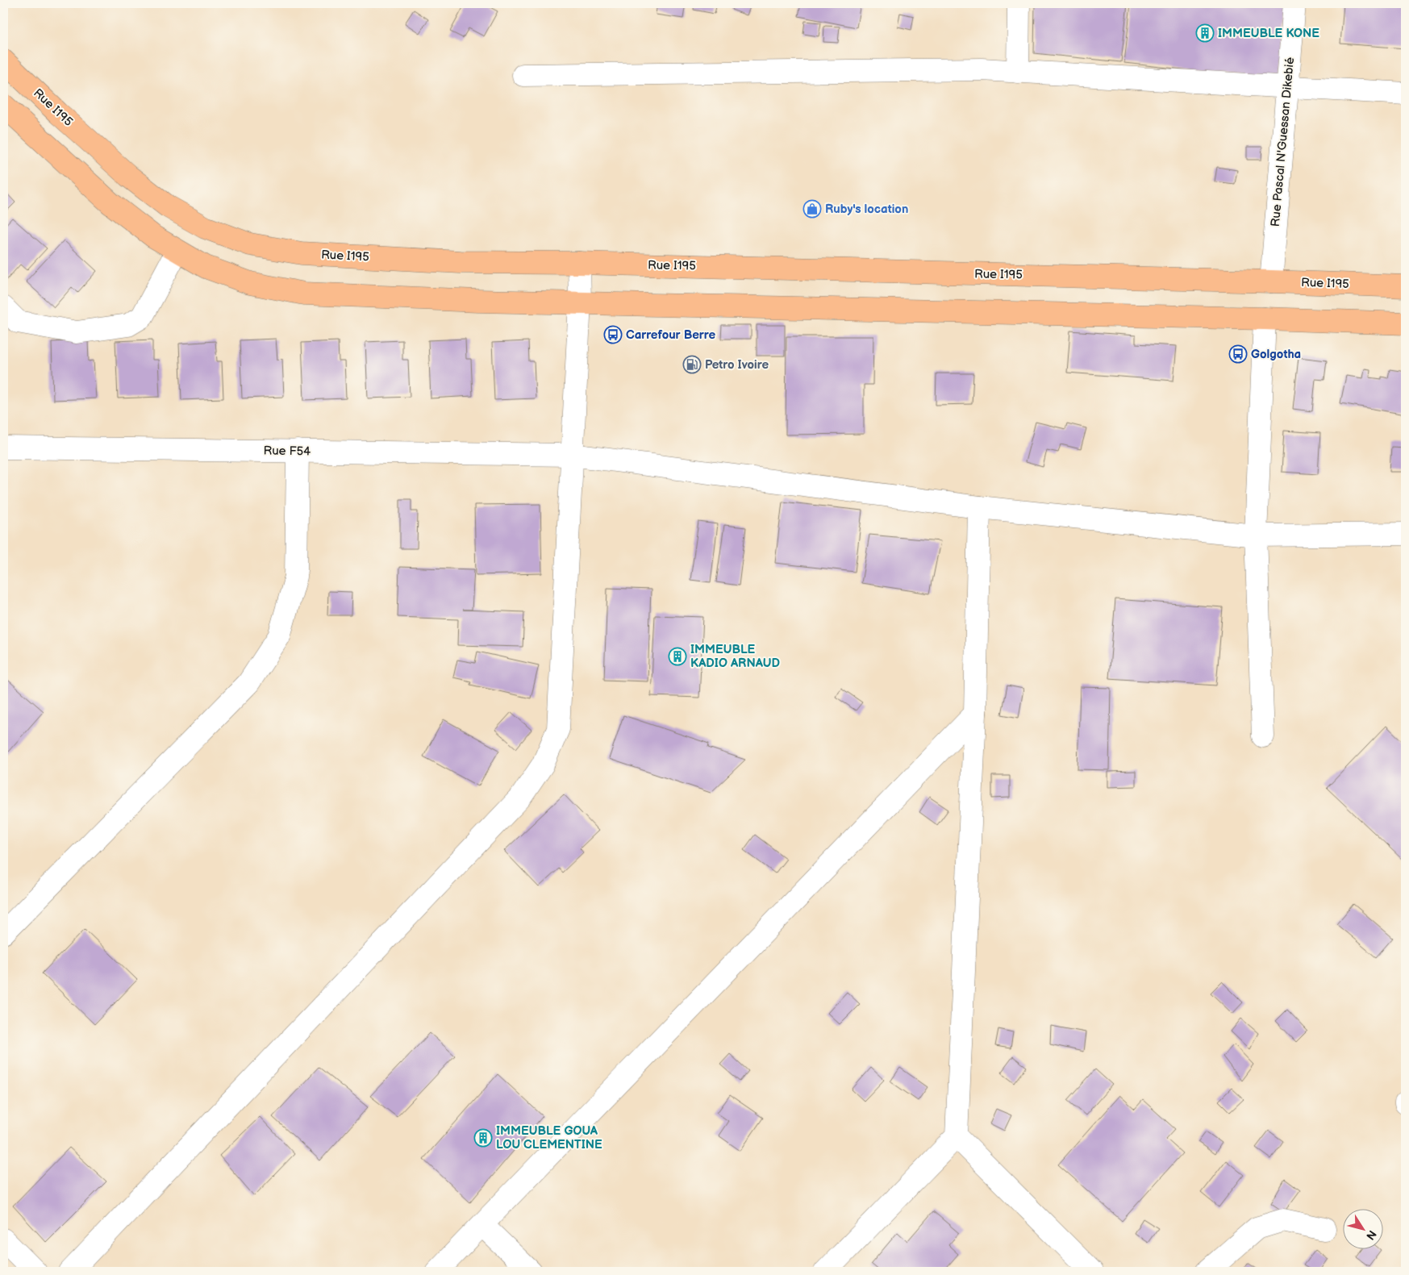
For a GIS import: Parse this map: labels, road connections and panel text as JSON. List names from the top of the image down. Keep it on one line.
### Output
{"streets":{"main road":["Rue I195"],"street":["Rue Pascal N'Guessan Dikebié","Rue F54"]},"crossings":[["Rue I195","Rue Pascal N'Guessan Dikebié"]],"places":{"building":["IMMEUBLE KONE","IMMEUBLE KADIO ARNAUD","IMMEUBLE GOUA LOU CLEMENTINE"],"shop":["Ruby's location"],"bus stop":["Carrefour Berre","Golgotha"],"fuel station":["Petro Ivoire"]},"north":"bottom right"}
